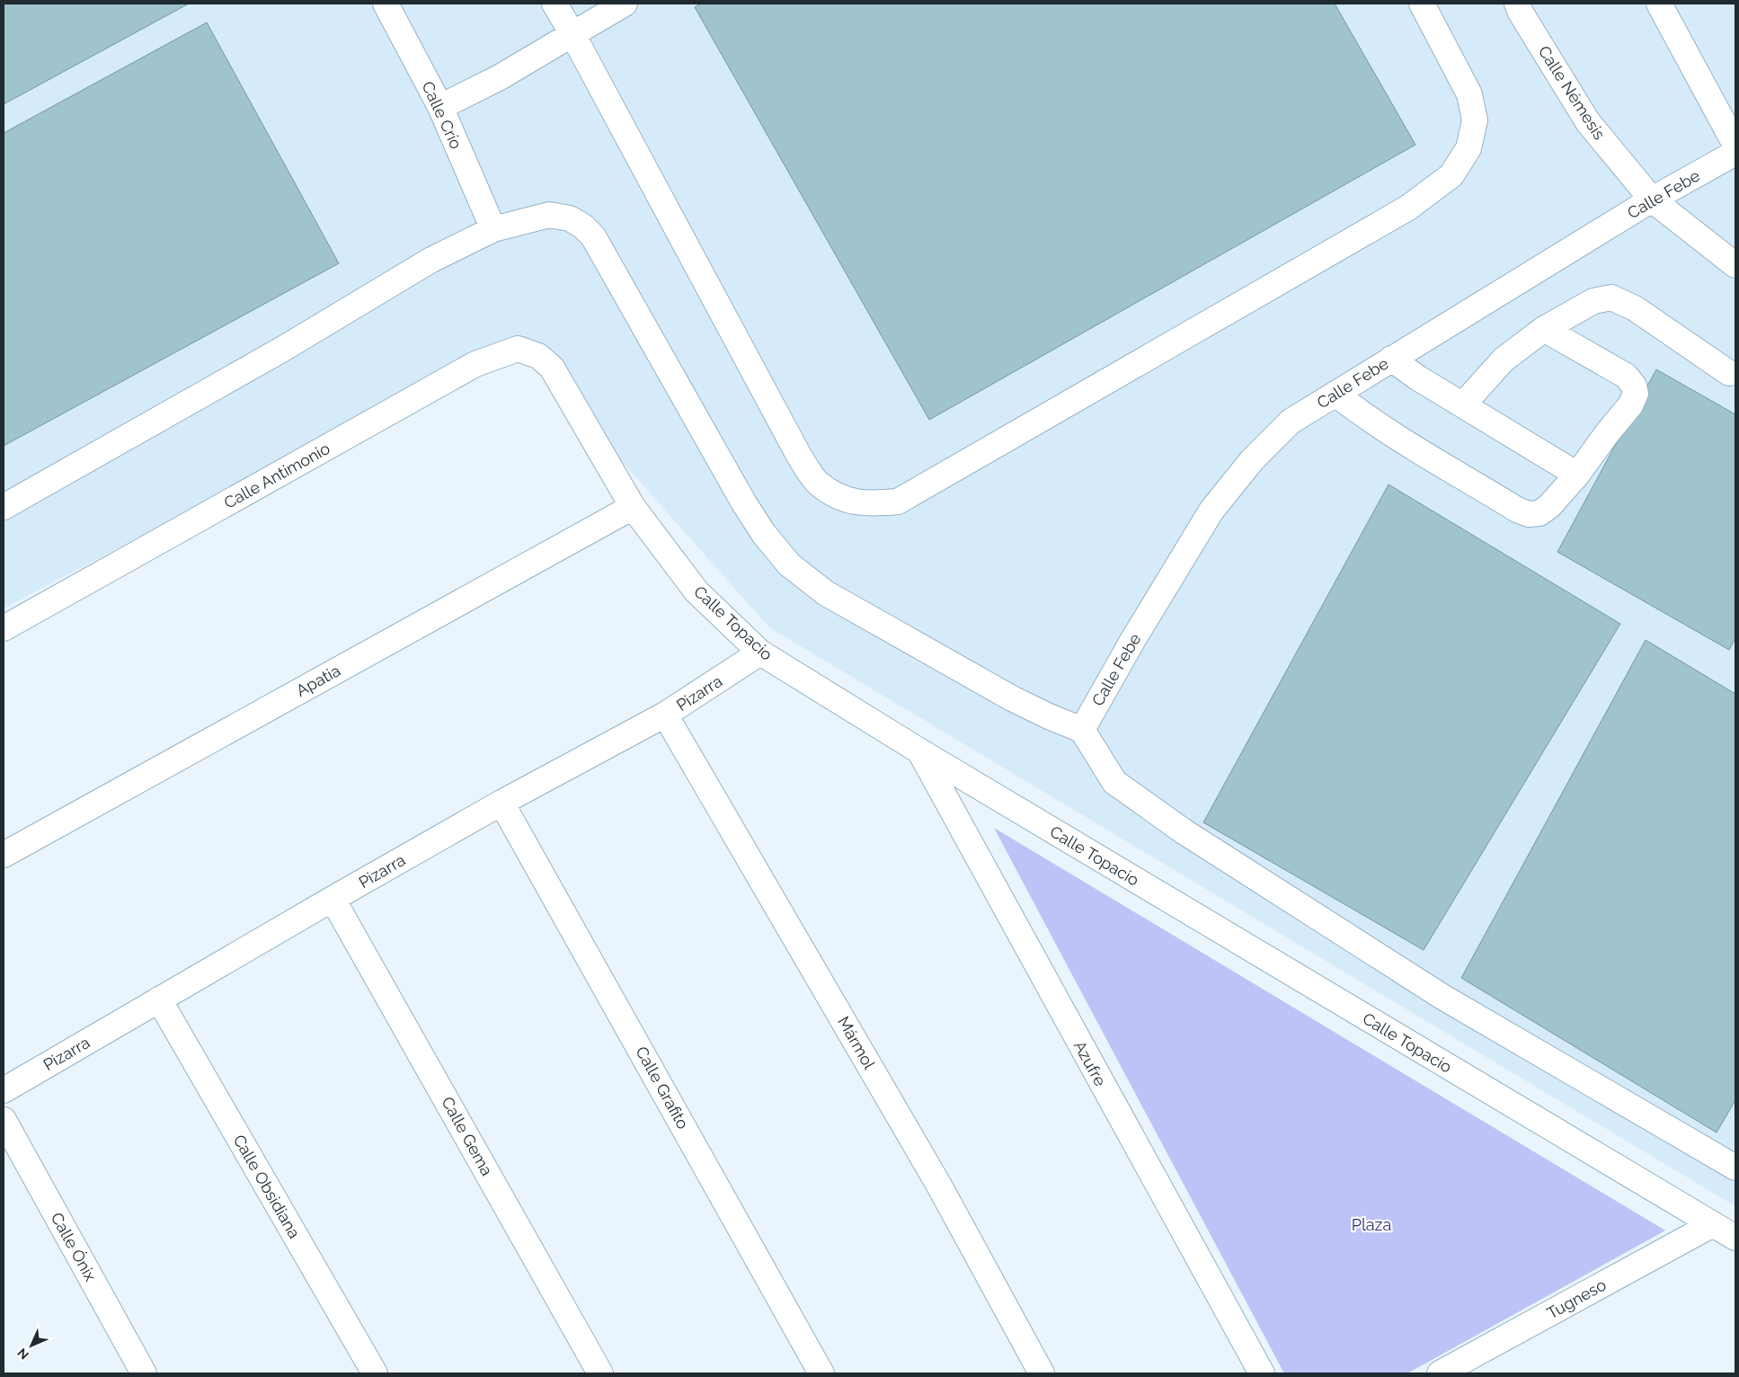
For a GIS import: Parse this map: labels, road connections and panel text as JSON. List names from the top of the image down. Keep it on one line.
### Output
{"streets":{"street":["Calle Némesis","Calle Crío","Calle Febe","Calle Antimonio","Calle Topacio","Apatia","Pizarra","Mármol","Azufre","Calle Grafito","Calle Gema","Calle Obsidiana","Calle Ónix","Tugneso"]},"crossings":[["Calle Némesis","Calle Febe"],["Calle Antimonio","Calle Topacio"],["Calle Topacio","Apatia"],["Calle Topacio","Pizarra"],["Calle Topacio","Azufre"],["Calle Topacio","Tugneso"],["Pizarra","Mármol"],["Pizarra","Calle Grafito"],["Pizarra","Calle Gema"],["Pizarra","Calle Obsidiana"]],"parks":["Plaza"],"north":"bottom left"}
